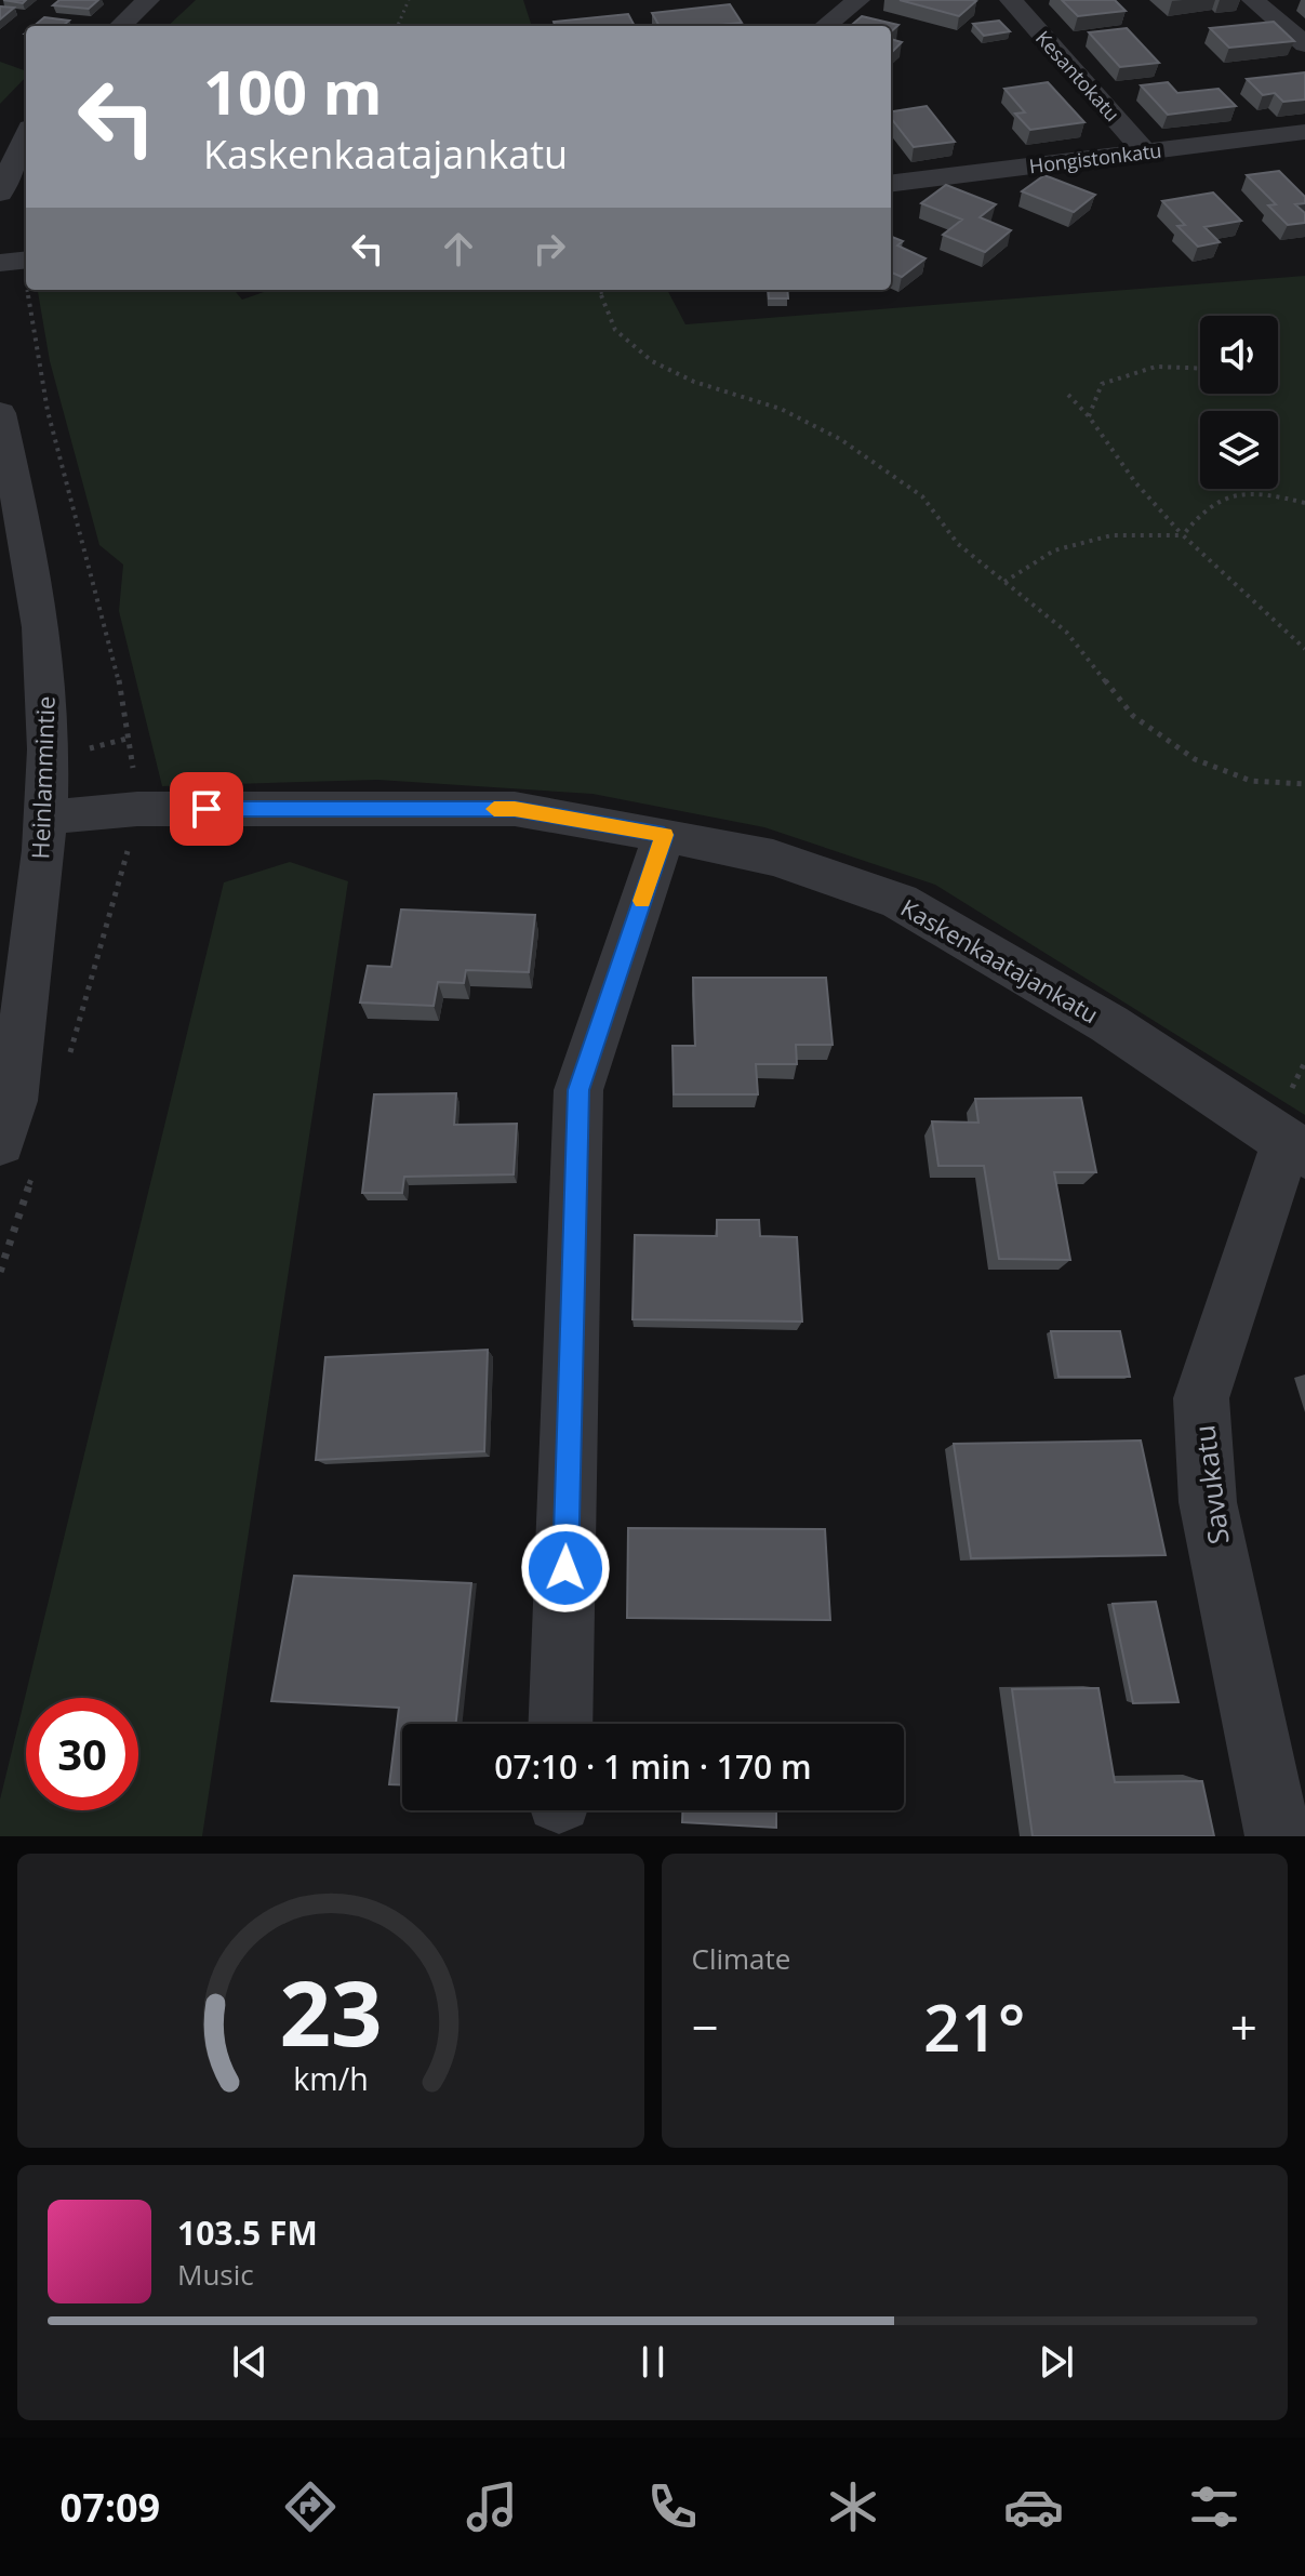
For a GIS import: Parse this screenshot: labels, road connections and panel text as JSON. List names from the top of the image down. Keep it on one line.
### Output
{"streets":{"street":["Kesantokatu","Hongistonkatu","Heinlammintie","Kaskenkaatajankatu","Savukatu"]},"crossings":[["Kesantokatu","Hongistonkatu"],["Heinlammintie","Kaskenkaatajankatu"],["Kaskenkaatajankatu","Savukatu"]],"page":{"turn":["100 m","Kaskenkaatajankatu"],"limit":"30","trip":"07:10 · 1 min · 170 m","tile":"Climate","heat":["−","21°","+"],"song":["103.5 FM","Music"],"tabs":"07:09","gauge":["23","km/h"]}}
